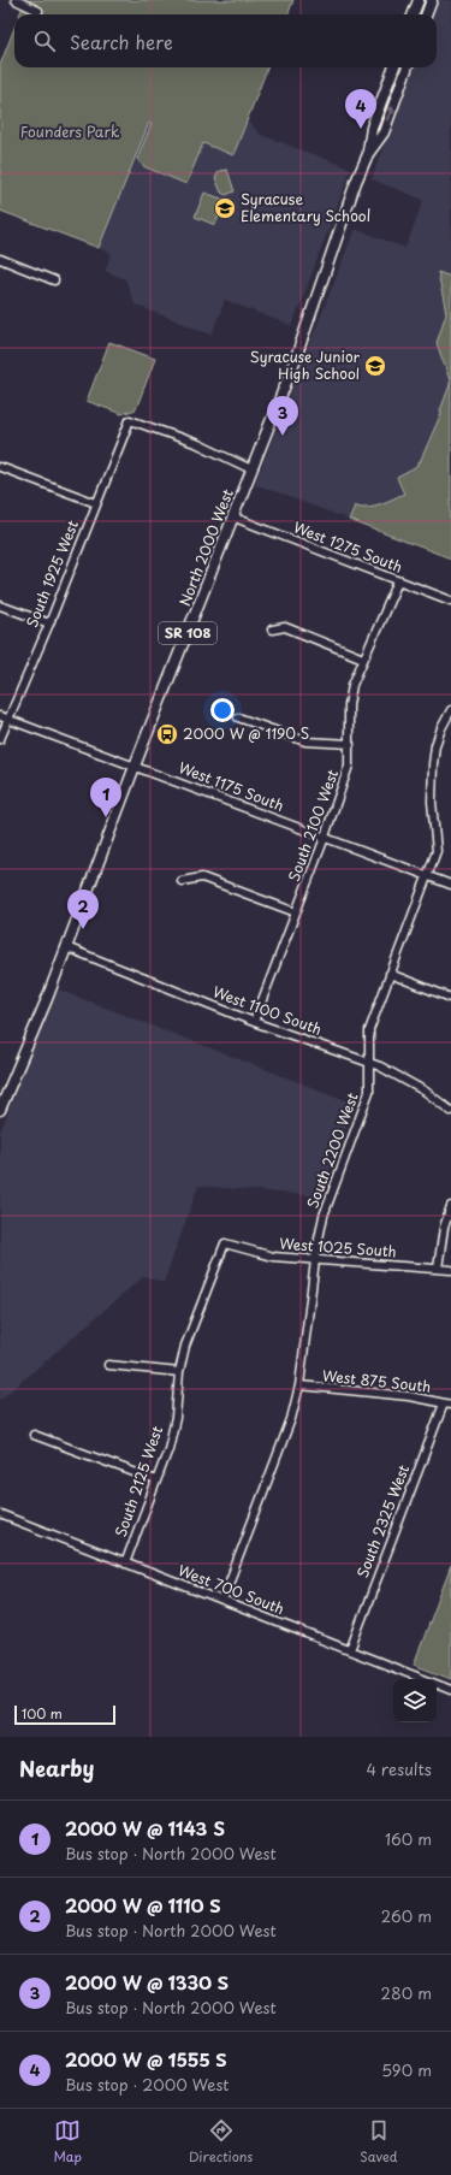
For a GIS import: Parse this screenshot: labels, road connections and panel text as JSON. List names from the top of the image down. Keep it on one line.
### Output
{"streets":{"main road":["North 2000 West","SR 108"],"street":["West 1275 South","South 1925 West","West 1175 South","South 2100 West","West 1100 South","South 2200 West","West 1025 South","West 875 South","South 2125 West","South 2325 West","West 700 South"]},"crossings":[["North 2000 West","West 1275 South"],["North 2000 West","South 1925 West"],["North 2000 West","SR 108"],["North 2000 West","West 1175 South"],["North 2000 West","West 1100 South"],["West 1275 South","South 2100 West"],["South 1925 West","West 1175 South"],["West 1175 South","South 2100 West"],["West 1175 South","South 2200 West"],["South 2100 West","West 1100 South"],["West 1100 South","South 2200 West"],["South 2200 West","West 1025 South"],["South 2200 West","West 875 South"],["South 2200 West","West 700 South"],["West 1025 South","South 2125 West"],["West 875 South","South 2325 West"],["South 2125 West","West 700 South"],["South 2325 West","West 700 South"]],"parks":["Founders Park"],"places":{"school or university":["Syracuse Elementary School","Syracuse Junior High School"],"bus stop":["2000 W @ 1190 S"]},"scale_bar":"100 m","page":{"search":"Search here","pins":["4","3","1","2"],"scale":"100 m","heading":["Nearby","4 results"],"list":[{"mark":"1","name":"2000 W @ 1143 S","note":"Bus stop · North 2000 West","value":"160 m"},{"mark":"2","name":"2000 W @ 1110 S","note":"Bus stop · North 2000 West","value":"260 m"},{"mark":"3","name":"2000 W @ 1330 S","note":"Bus stop · North 2000 West","value":"280 m"},{"mark":"4","name":"2000 W @ 1555 S","note":"Bus stop · 2000 West","value":"590 m"}],"nav":["Map","Directions","Saved"]}}
